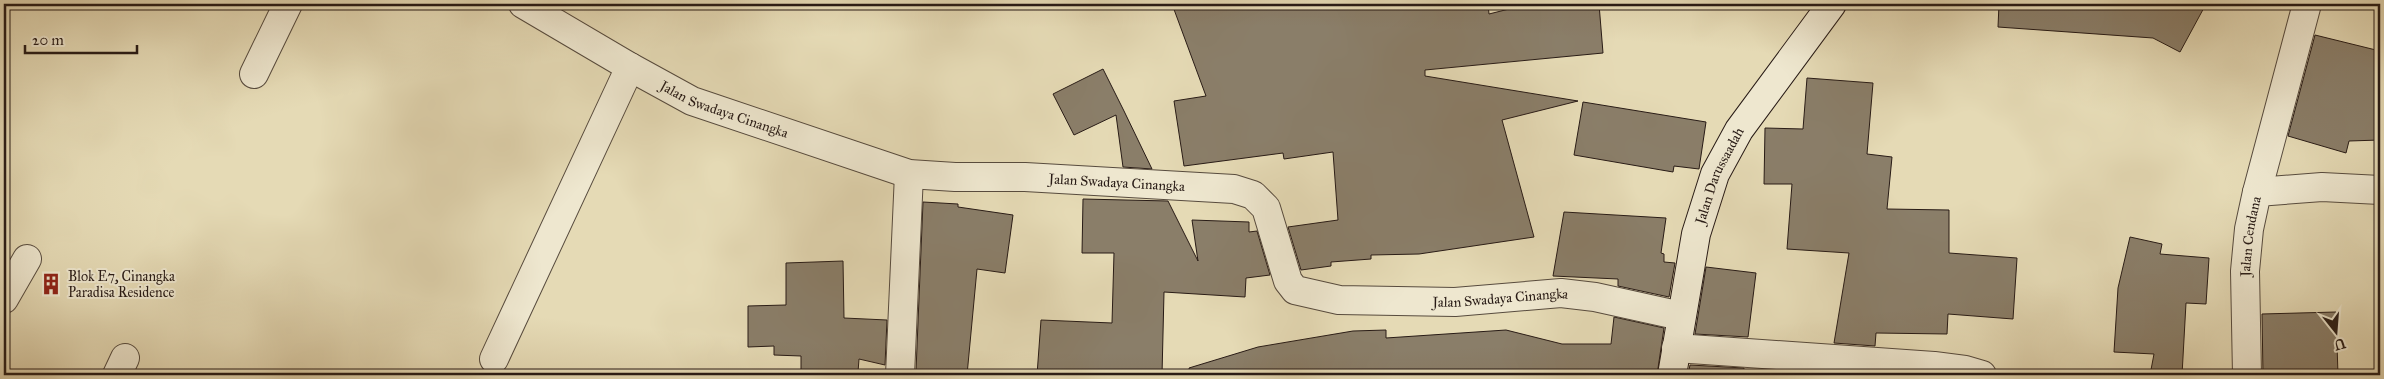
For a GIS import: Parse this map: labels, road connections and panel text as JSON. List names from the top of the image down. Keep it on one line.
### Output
{"streets":{"street":["Jalan Swadaya Cinangka","Jalan Darussaadah","Jalan Cendana"]},"crossings":[["Jalan Swadaya Cinangka","Jalan Darussaadah"]],"places":{"building":["Blok E7, Cinangka Paradisa Residence"]},"scale_bar":"20 m","north":"bottom"}
